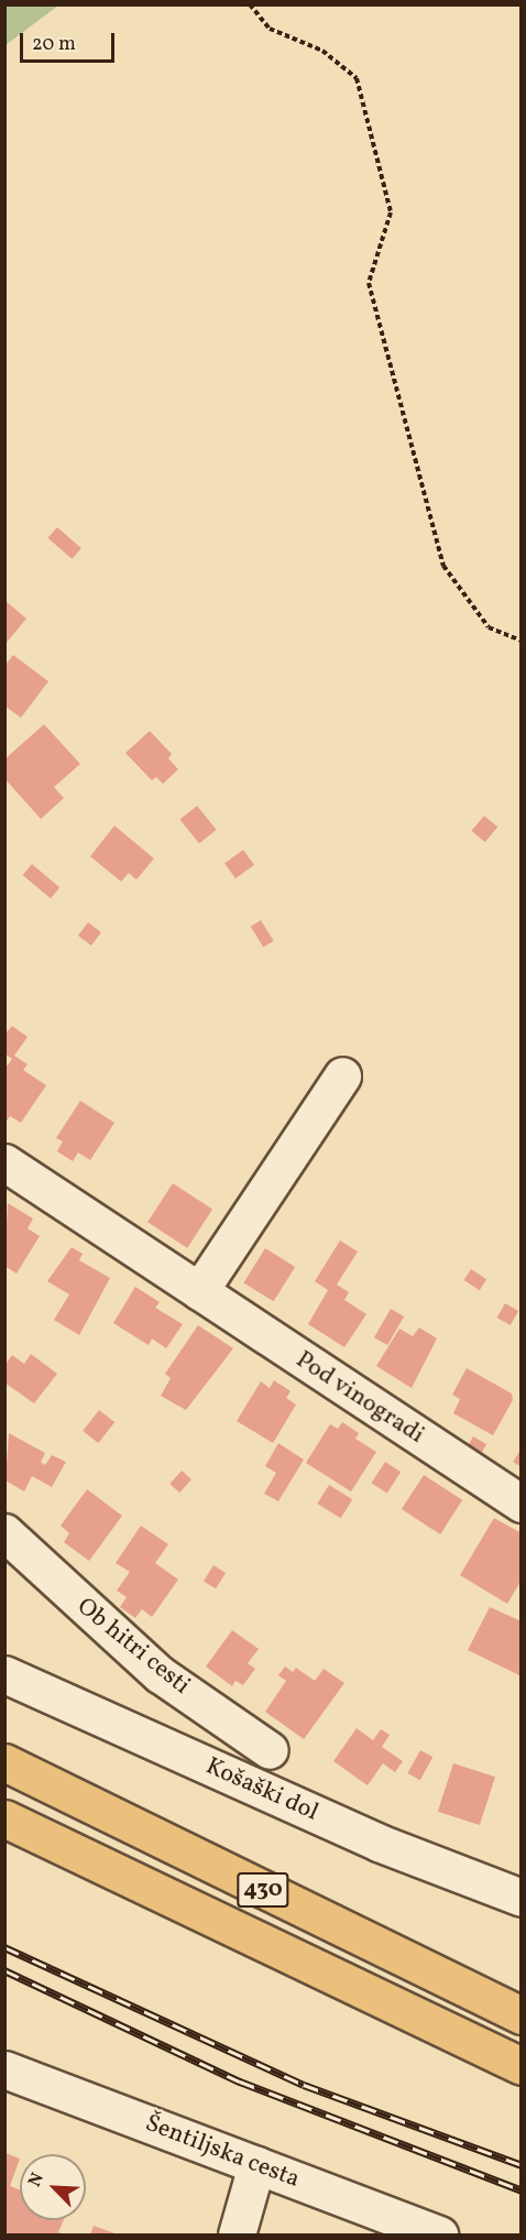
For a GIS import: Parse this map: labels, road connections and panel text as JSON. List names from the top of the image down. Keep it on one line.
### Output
{"streets":{"highway":["430"],"street":["Pod vinogradi","Ob hitri cesti","Košaški dol","Šentiljska cesta"]},"scale_bar":"20 m","north":"top left"}
